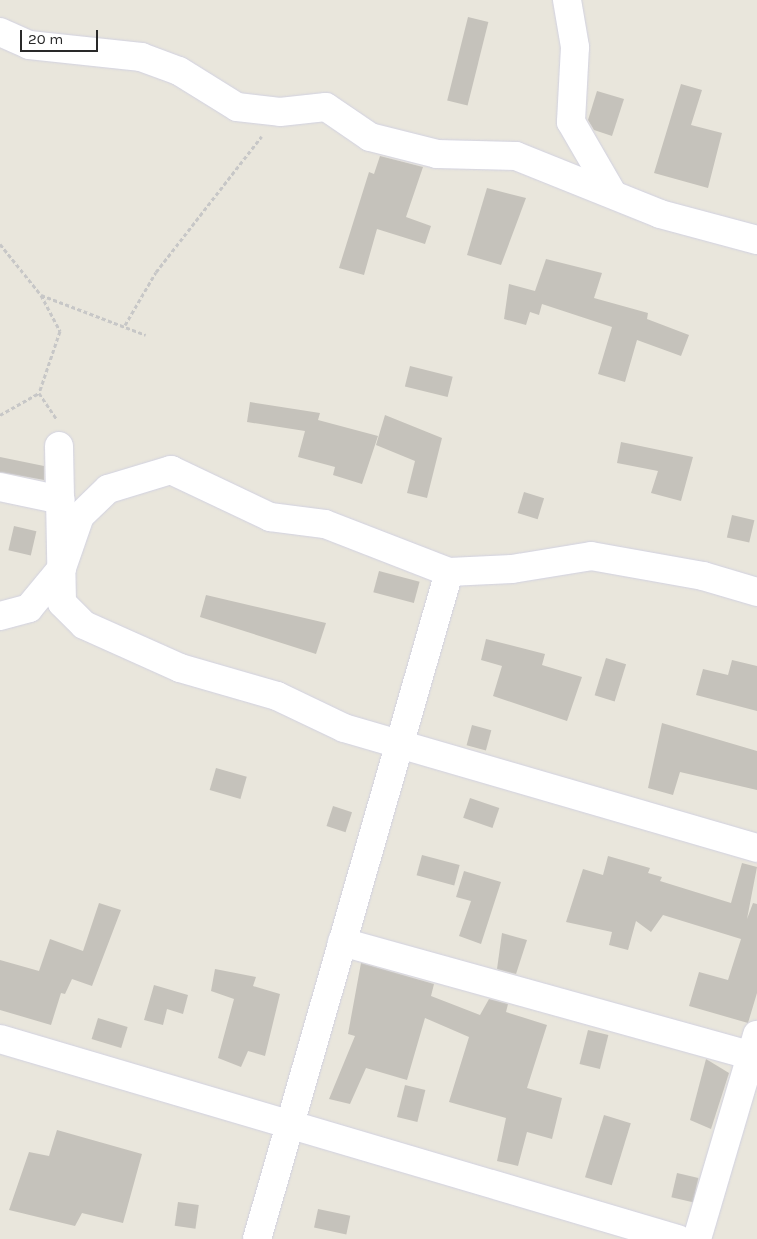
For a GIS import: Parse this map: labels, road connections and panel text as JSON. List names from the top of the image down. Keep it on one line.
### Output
{"scale_bar":"20 m"}
